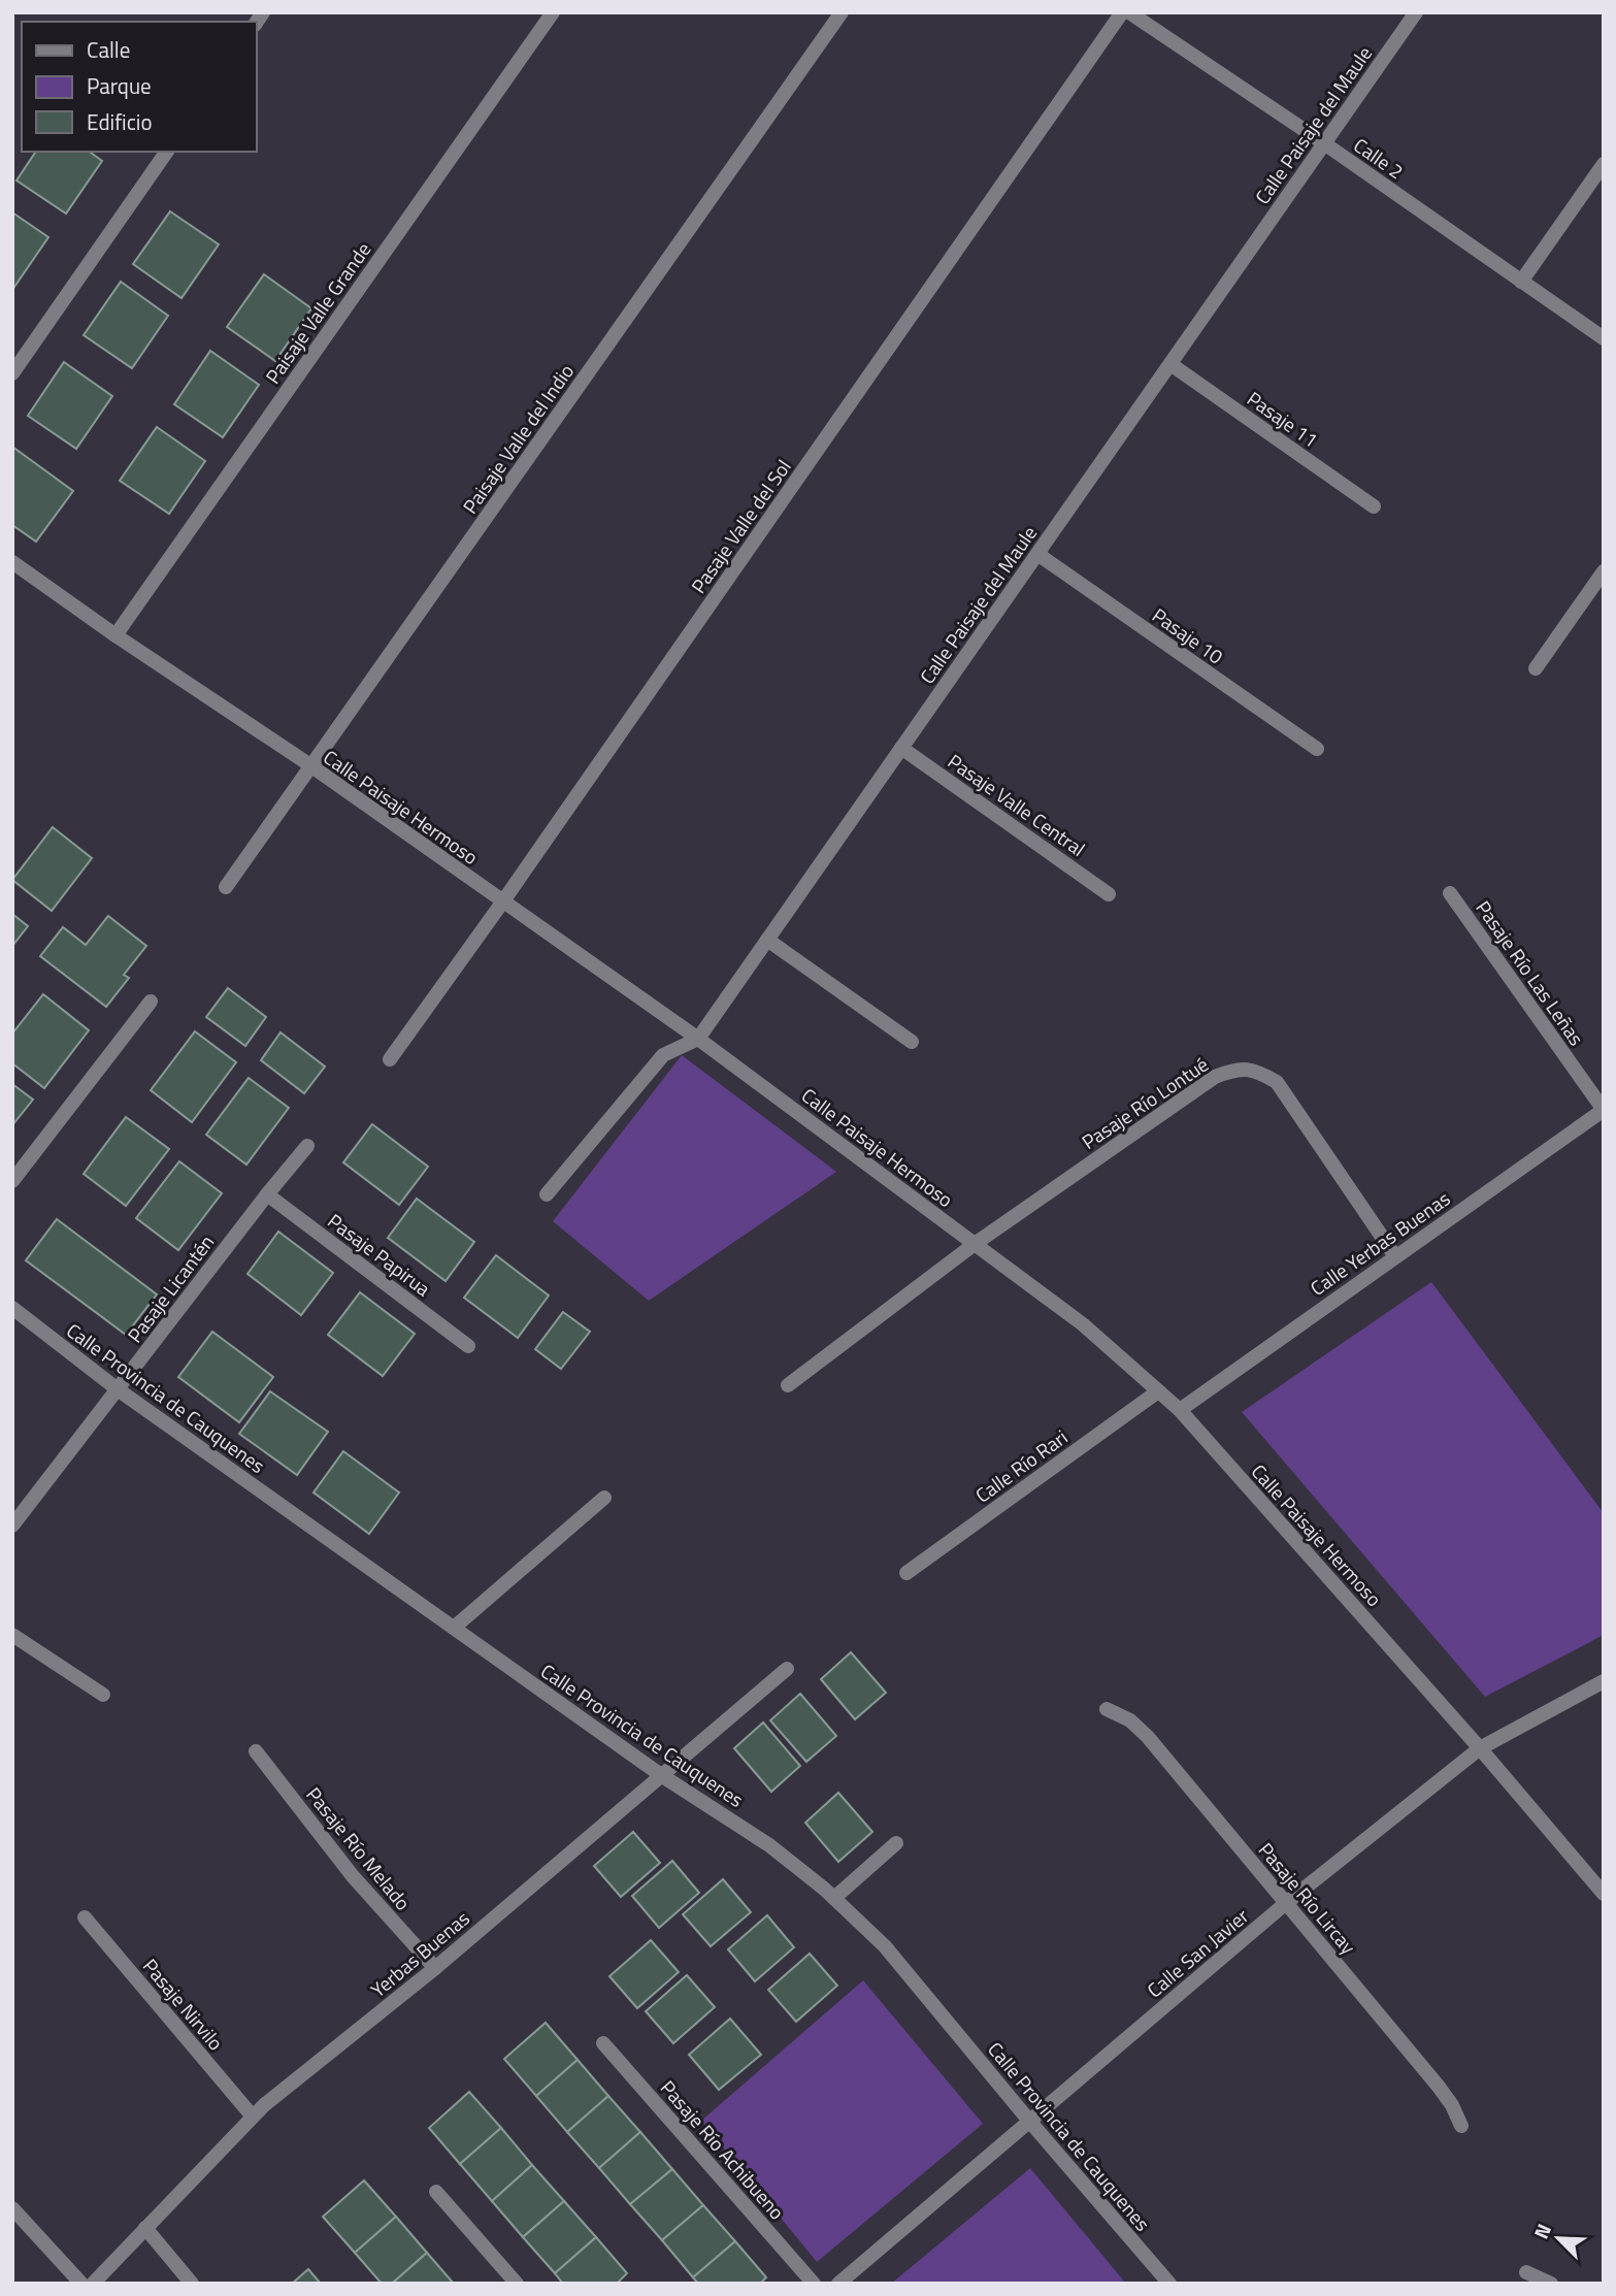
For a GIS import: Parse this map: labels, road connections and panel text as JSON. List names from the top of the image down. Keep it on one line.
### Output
{"streets":{"street":["Calle Paisaje del Maule","Calle 2","Paisaje Valle Grande","Pasaje 11","Paisaje Valle del Indio","Pasaje Valle del Sol","Pasaje 10","Pasaje Valle Central","Calle Paisaje Hermoso","Pasaje Río Las Leñas","Pasaje Río Lontué","Calle Yerbas Buenas","Pasaje Papirua","Pasaje Licantén","Calle Provincia de Cauquenes","Calle Río Rari","Pasaje Río Melado","Pasaje Río Lircay","Calle San Javier","Yerbas Buenas","Pasaje Nirvilo","Pasaje Río Achibueno"]},"crossings":[["Calle Paisaje del Maule","Calle 2"],["Calle Paisaje del Maule","Pasaje 11"],["Calle Paisaje del Maule","Pasaje 10"],["Calle Paisaje del Maule","Pasaje Valle Central"],["Calle Paisaje del Maule","Calle Paisaje Hermoso"],["Paisaje Valle Grande","Calle Paisaje Hermoso"],["Paisaje Valle del Indio","Calle Paisaje Hermoso"],["Pasaje Valle del Sol","Calle Paisaje Hermoso"],["Calle Paisaje Hermoso","Pasaje Río Lontué"],["Calle Paisaje Hermoso","Calle Yerbas Buenas"],["Calle Paisaje Hermoso","Calle Río Rari"],["Calle Paisaje Hermoso","Calle San Javier"],["Pasaje Río Las Leñas","Calle Yerbas Buenas"],["Pasaje Río Lontué","Calle Yerbas Buenas"],["Pasaje Papirua","Pasaje Licantén"],["Pasaje Licantén","Calle Provincia de Cauquenes"],["Calle Provincia de Cauquenes","Calle San Javier"],["Calle Provincia de Cauquenes","Yerbas Buenas"],["Pasaje Río Melado","Yerbas Buenas"],["Pasaje Río Lircay","Calle San Javier"],["Yerbas Buenas","Pasaje Nirvilo"]],"legend":["Calle","Parque","Edificio"],"north":"top left"}
